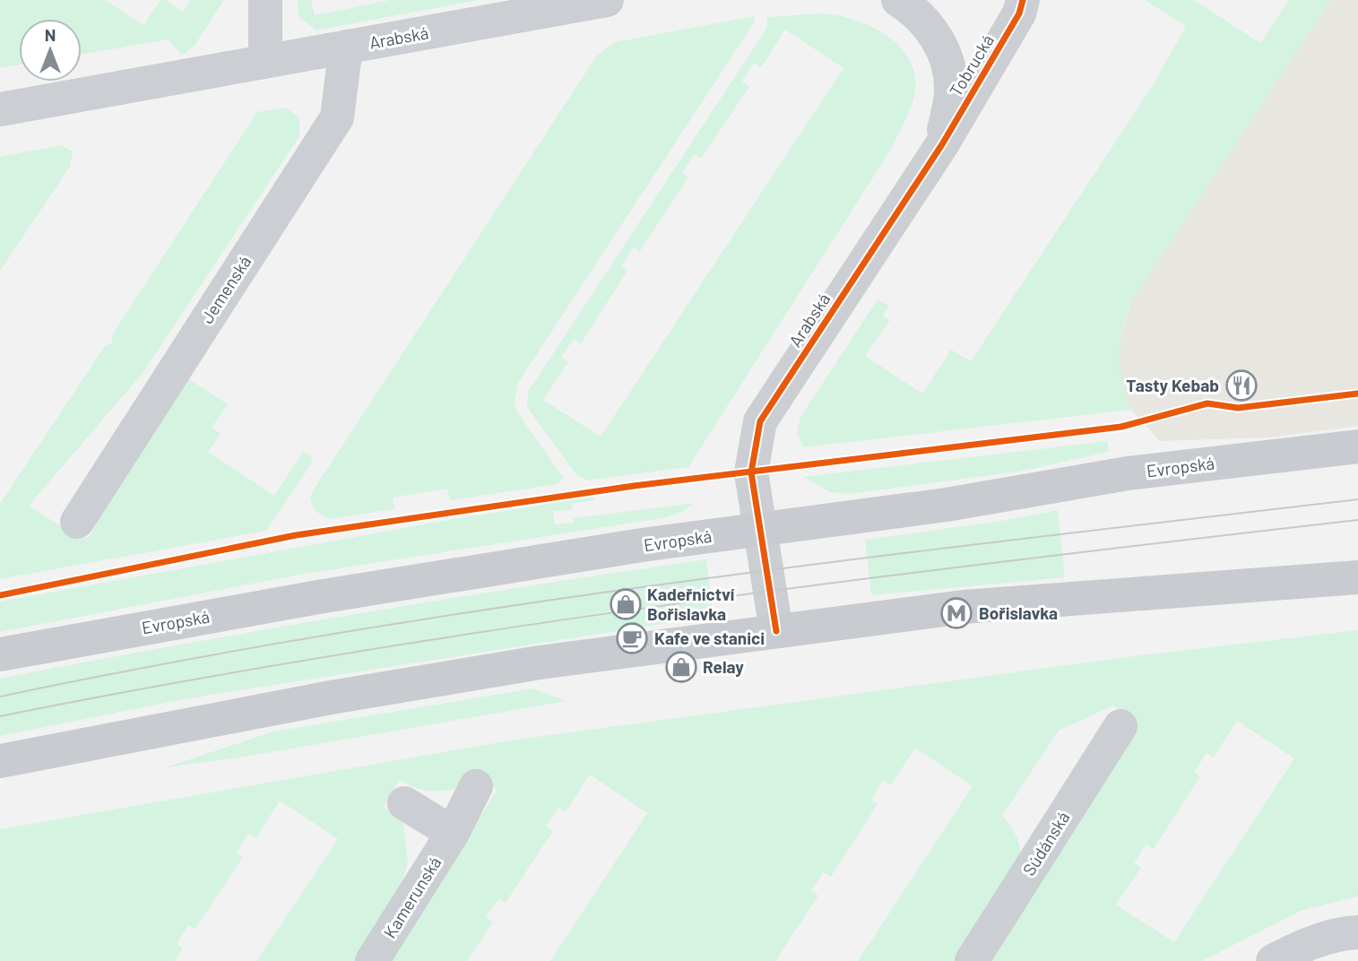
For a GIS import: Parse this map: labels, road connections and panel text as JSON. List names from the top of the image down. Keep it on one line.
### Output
{"streets":{"main road":["Evropská"],"street":["Arabská","Tobrucká","Jemenská","Súdánská","Kamerunská"]},"crossings":[["Arabská","Tobrucká"],["Arabská","Jemenská"],["Arabská","Evropská"]],"places":{"restaurant":["Tasty Kebab"],"shop":["Kadeřnictví Bořislavka","Relay"],"metro station":["Bořislavka"],"cafe":["Kafe ve stanici"]},"north":"top"}
